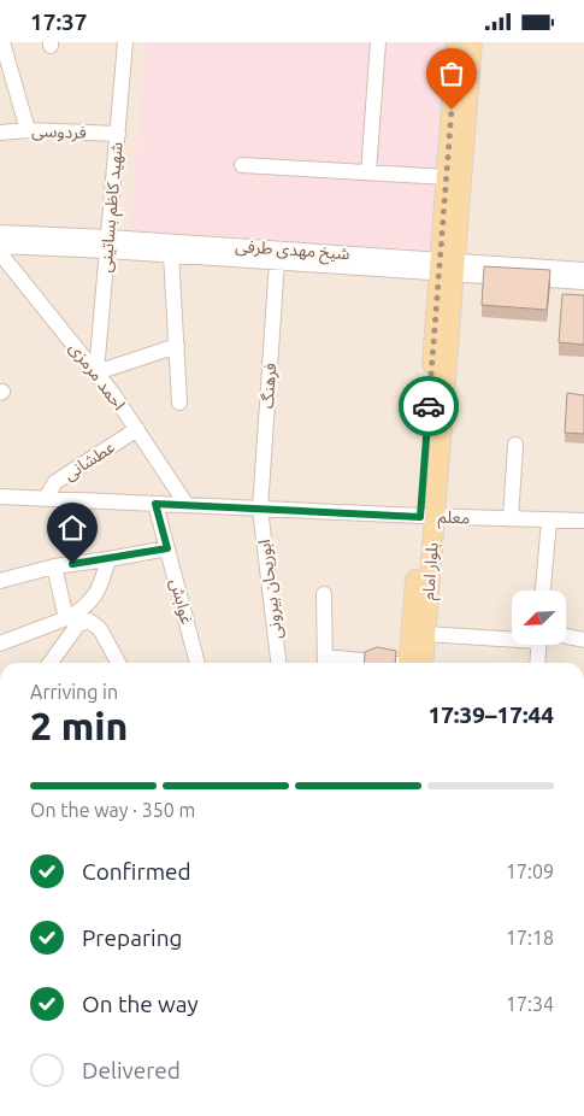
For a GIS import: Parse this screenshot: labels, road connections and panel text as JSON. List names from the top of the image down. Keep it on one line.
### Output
{"streets":{"main road":["بلوار امام"],"street":["فردوسی","شهید کاظم بساتینی","شیخ مهدی طرفی","احمد مرمزی","فرهنگ","عطشانی","معلم","ابوریحان بیرونی","غوابش"]},"crossings":[["فردوسی","شهید کاظم بساتینی"],["شهید کاظم بساتینی","شیخ مهدی طرفی"],["شهید کاظم بساتینی","احمد مرمزی"],["شیخ مهدی طرفی","فرهنگ"],["شیخ مهدی طرفی","بلوار امام"],["احمد مرمزی","عطشانی"],["احمد مرمزی","معلم"],["فرهنگ","معلم"],["فرهنگ","ابوریحان بیرونی"],["عطشانی","معلم"],["معلم","بلوار امام"],["معلم","ابوریحان بیرونی"],["معلم","غوابش"]],"north":"bottom left","page":{"status":"17:37","heading":["2 min","Arriving in","17:39–17:44"],"bar":"On the way · 350 m","list":[["Confirmed","17:09"],["Preparing","17:18"],["On the way","17:34"],"Delivered"]}}
